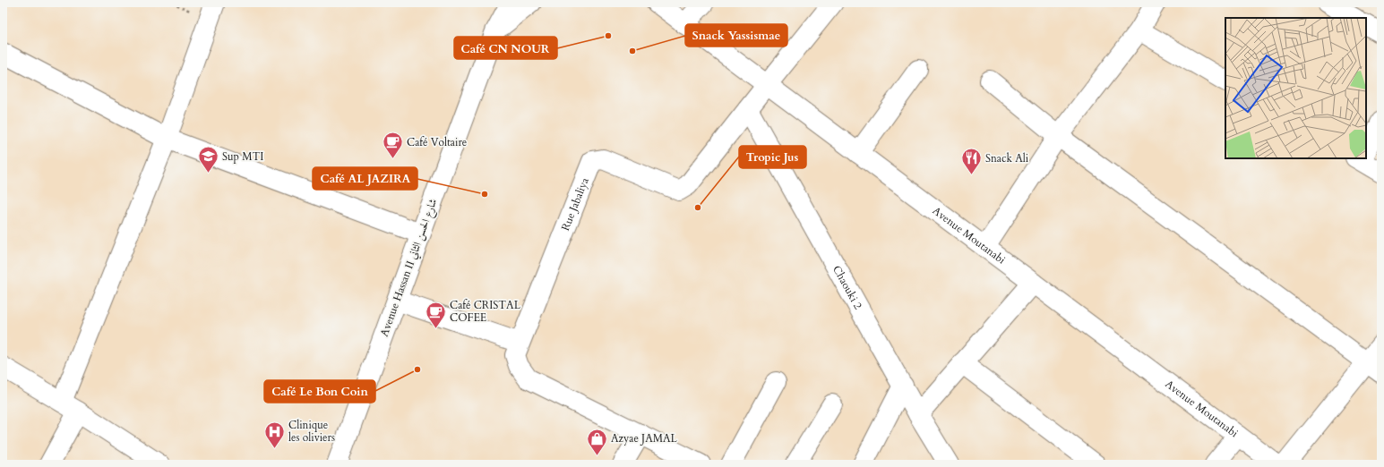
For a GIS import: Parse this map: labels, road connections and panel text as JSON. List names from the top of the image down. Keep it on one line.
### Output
{"streets":{"street":["Rue Jabaliya","Avenue Moutanabi","Avenue Hassan II شارع الحسن الثاني","Chaouki 2"]},"crossings":[["Rue Jabaliya","Chaouki 2"]],"places":{"other":["Café CN NOUR","Snack Yassismae","Café AL JAZIRA","Tropic Jus","Café Le Bon Coin"],"cafe":["Café Voltaire","Café CRISTAL COFEE"],"school or university":["Sup MTI"],"restaurant":["Snack Ali"],"hospital":["Clinique les oliviers"],"shop":["Azyae JAMAL"]}}
